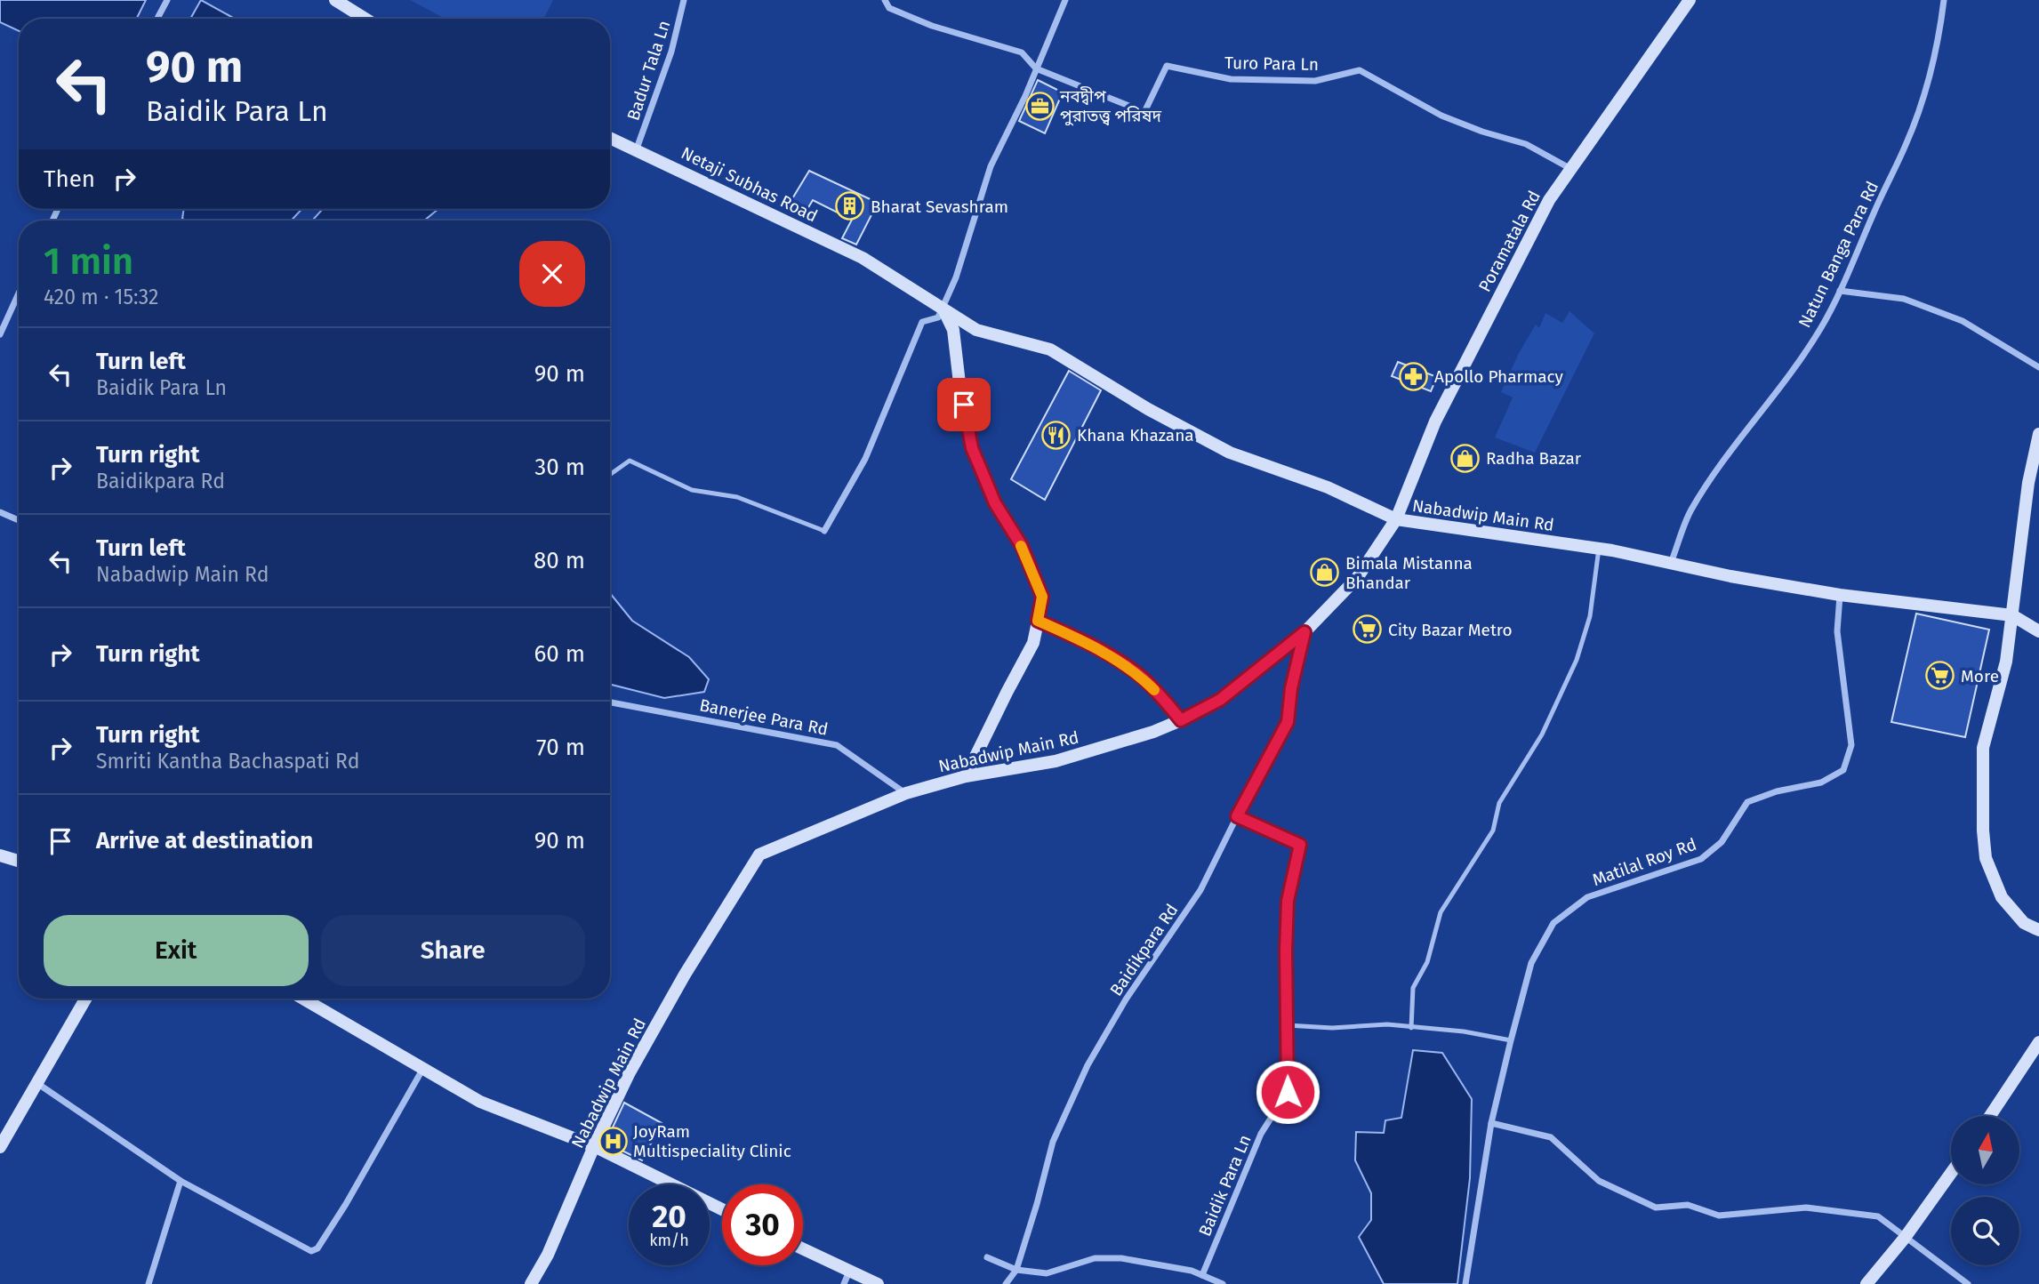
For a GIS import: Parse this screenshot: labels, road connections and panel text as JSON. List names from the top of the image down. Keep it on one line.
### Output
{"streets":{"main road":["Netaji Subhas Road","Poramatala Rd","Nabadwip Main Rd"],"street":["Turo Para Ln","Badur Tala Ln","Natun Banga Para Rd","Banerjee Para Rd","Matilal Roy Rd","Baidikpara Rd","Baidik Para Ln"]},"crossings":[["Turo Para Ln","Poramatala Rd"],["Badur Tala Ln","Netaji Subhas Road"],["Netaji Subhas Road","Poramatala Rd"],["Netaji Subhas Road","Nabadwip Main Rd"],["Poramatala Rd","Nabadwip Main Rd"],["Natun Banga Para Rd","Nabadwip Main Rd"],["Nabadwip Main Rd","Banerjee Para Rd"],["Nabadwip Main Rd","Matilal Roy Rd"],["Nabadwip Main Rd","Baidikpara Rd"],["Baidikpara Rd","Baidik Para Ln"]],"places":{"office":["নবদ্বীপ পুরাতত্ত্ব পরিষদ"],"building":["Bharat Sevashram"],"pharmacy":["Apollo Pharmacy"],"restaurant":["Khana Khazana"],"shop":["Radha Bazar","Bimala Mistanna Bhandar"],"supermarket":["City Bazar Metro","More"],"hospital":["JoyRam Multispeciality Clinic"]},"north":"top","page":{"turn":["90 m","Baidik Para Ln"],"then":"Then","heading":["1 min","420 m · 15:32"],"list":[{"name":"Turn left","note":"Baidik Para Ln","value":"90 m"},{"name":"Turn right","note":"Baidikpara Rd","value":"30 m"},{"name":"Turn left","note":"Nabadwip Main Rd","value":"80 m"},{"name":"Turn right","value":"60 m"},{"name":"Turn right","note":"Smriti Kantha Bachaspati Rd","value":"70 m"},{"name":"Arrive at destination","value":"90 m"}],"buttons":["Exit","Share"],"speed":"20 km/h","limit":"30"}}
